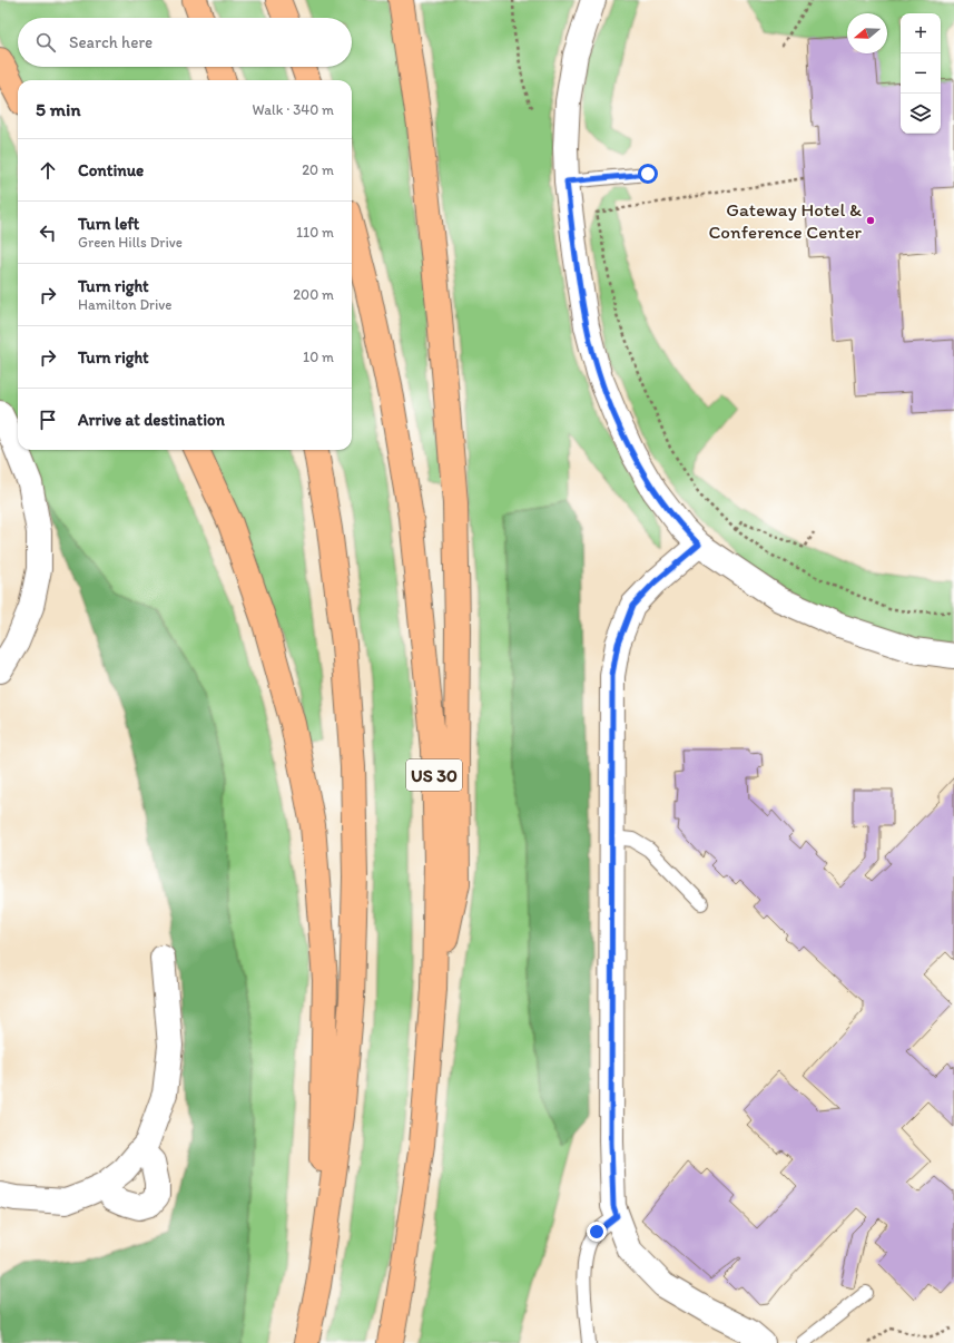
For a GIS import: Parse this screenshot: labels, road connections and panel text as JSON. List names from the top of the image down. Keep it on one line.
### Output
{"streets":{"highway":["US 30"]},"places":["Gateway Hotel & Conference Center"],"north":"left","page":{"map_buttons":["+","−"],"search":"Search here","heading":["5 min","Walk · 340 m"],"list":[["Continue","20 m"],["Turn left","Green Hills Drive","110 m"],["Turn right","Hamilton Drive","200 m"],["Turn right","10 m"],"Arrive at destination"]}}
